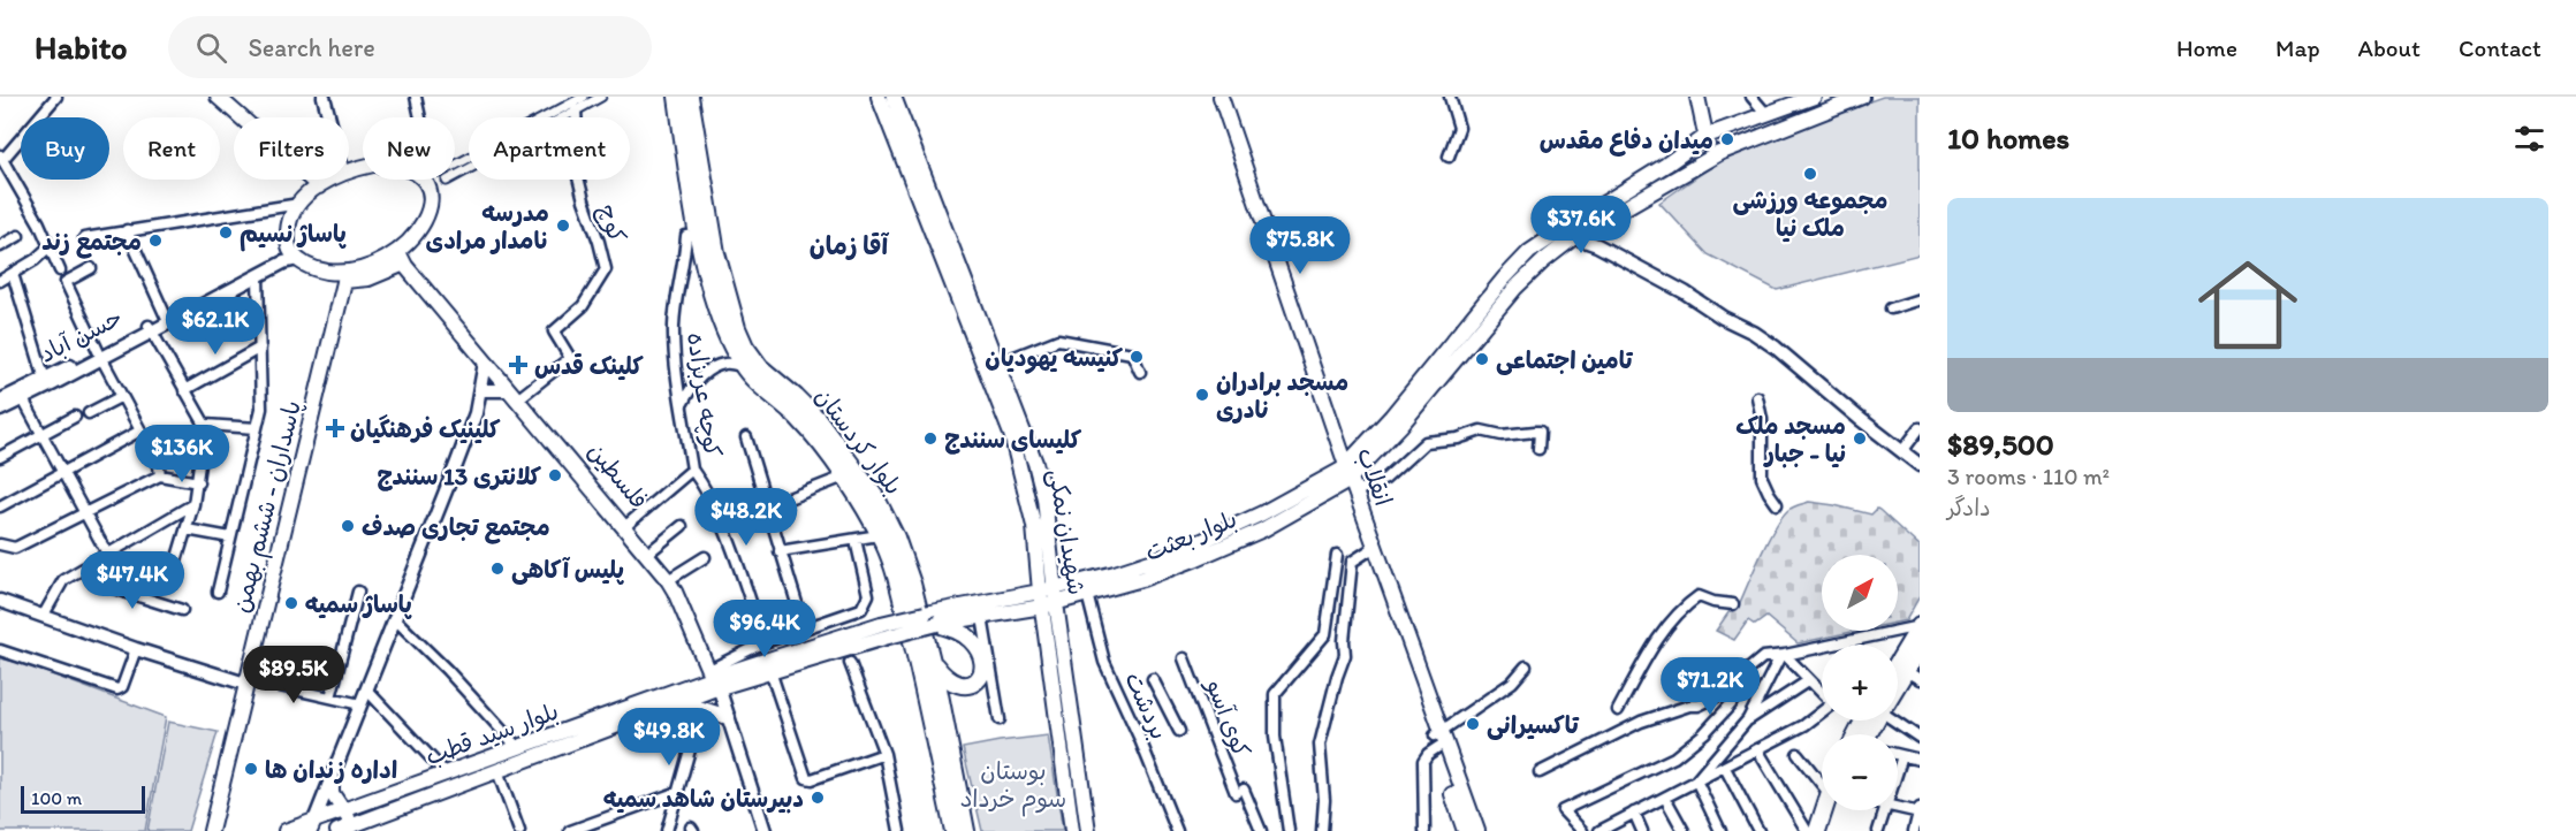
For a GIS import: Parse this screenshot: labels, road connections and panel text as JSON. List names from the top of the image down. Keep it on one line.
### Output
{"streets":{"main road":["بلوار کردستان","فلسطین","انقلاب","پاسداران - ششم بهمن","شهیدان نمکی","بلوار بعثت","بلوار سید قطب"],"street":["کوچ","حسن آباد","کوچه عربزاده","بردشت","کوی آسو"]},"crossings":[["کوچ","فلسطین"],["کوچه عربزاده","بلوار کردستان"],["فلسطین","بلوار سید قطب"],["انقلاب","بلوار بعثت"],["شهیدان نمکی","بلوار بعثت"],["بلوار بعثت","بردشت"]],"districts":["آقا زمان"],"parks":["بوستان سوم خرداد"],"places":{"other":["میدان دفاع مقدس","مجموعه ورزشی ملک نیا","مدرسه نامدار مرادی","پاساژ نسیم","مجتمع زند","کنیسه یهودیان","تامین اجتماعی","مسجد برادران نادری","کلیسای سنندج","مسجد ملک نیا - جبار","کلانتری 13 سنندج","مجتمع تجاری صدف","پلیس آکاهی","پاساژ سمیه","تاکسیرانی","اداره زندان ها","دبیرستان شاهد سمیه"],"health":["کلینک قدس","کلینیک فرهنگیان"]},"scale_bar":"100 m","north":"top right","page":{"header":"Habito","search":"Search here","nav":["Home","Map","About","Contact"],"heading":"10 homes","chip":["Buy","Rent","Filters","New","Apartment"],"list":[{"name":"$89,500","note":"3 rooms · 110 m² · دادگر"}],"price":["$37.6K","$75.8K","$62.1K","$136K","$48.2K","$47.4K","$96.4K","$89.5K","$71.2K","$49.8K"],"map_buttons":["+","−"],"scale":"100 m"}}
